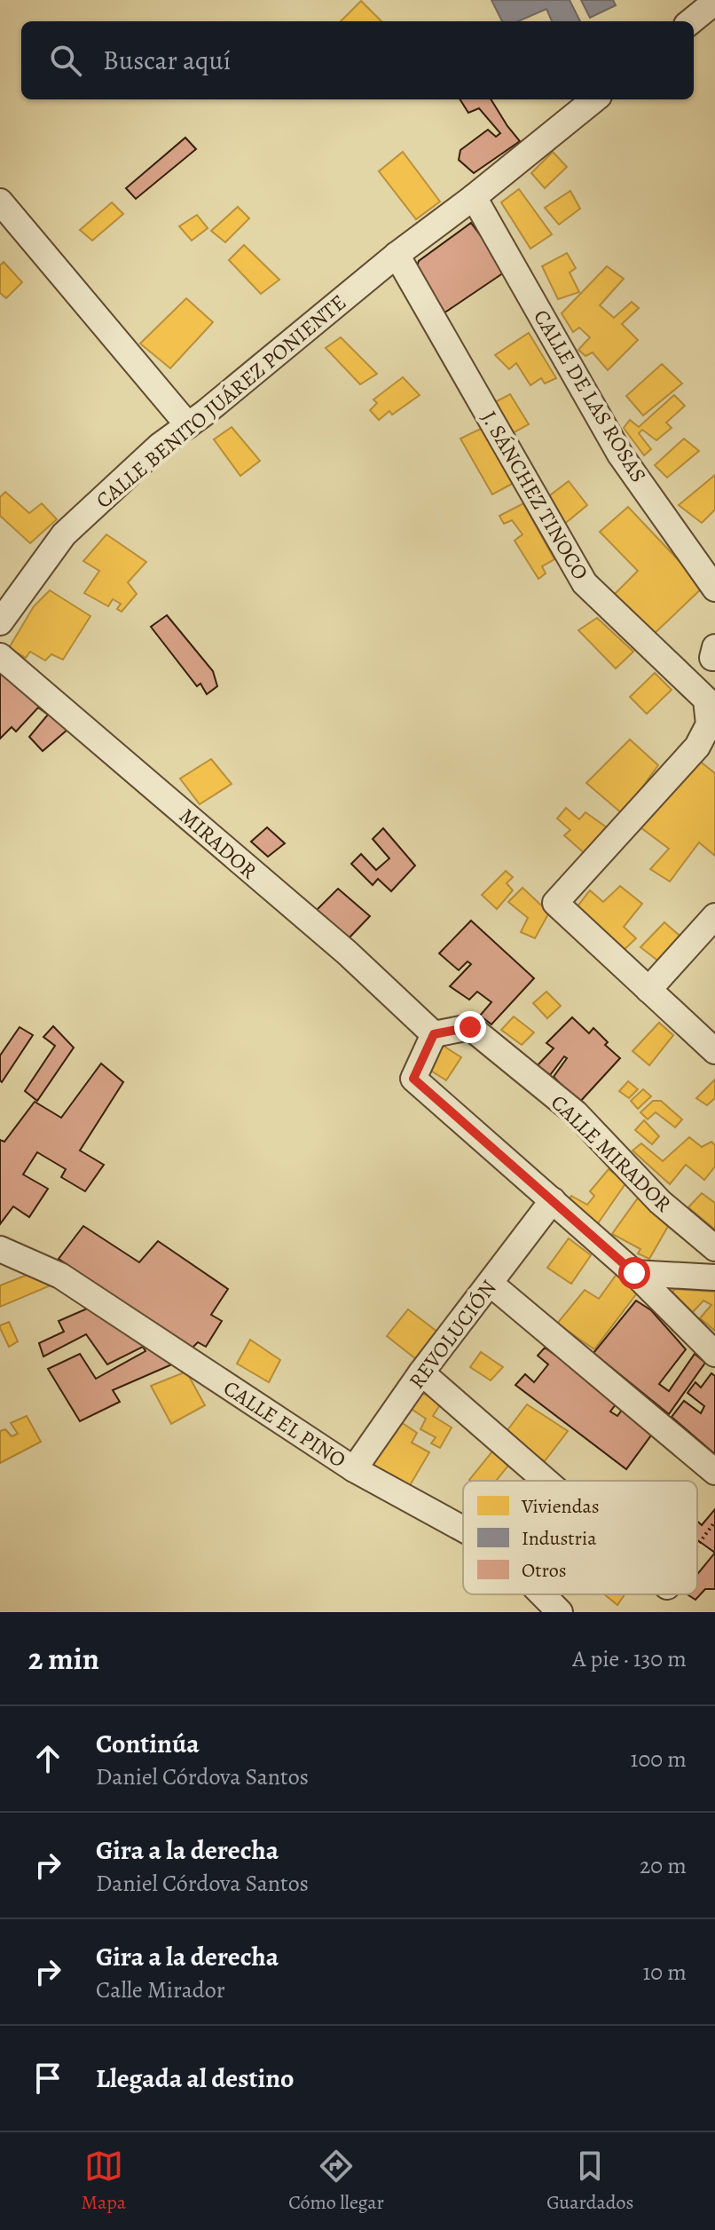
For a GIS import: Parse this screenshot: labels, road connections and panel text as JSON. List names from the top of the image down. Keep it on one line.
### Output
{"streets":{"street":["CALLE DE LAS ROSAS","CALLE BENITO JUÁREZ PONIENTE","J. SÁNCHEZ TINOCO","MIRADOR","CALLE MIRADOR","REVOLUCIÓN","CALLE EL PINO"]},"crossings":[["CALLE DE LAS ROSAS","CALLE BENITO JUÁREZ PONIENTE"],["CALLE BENITO JUÁREZ PONIENTE","J. SÁNCHEZ TINOCO"],["MIRADOR","CALLE MIRADOR"],["REVOLUCIÓN","CALLE EL PINO"]],"legend":["Viviendas","Industria","Otros"],"page":{"search":"Buscar aquí","heading":["2 min","A pie · 130 m"],"list":[["Continúa","Daniel Córdova Santos","100 m"],["Gira a la derecha","Daniel Córdova Santos","20 m"],["Gira a la derecha","Calle Mirador","10 m"],"Llegada al destino"],"nav":["Mapa","Cómo llegar","Guardados"]}}
